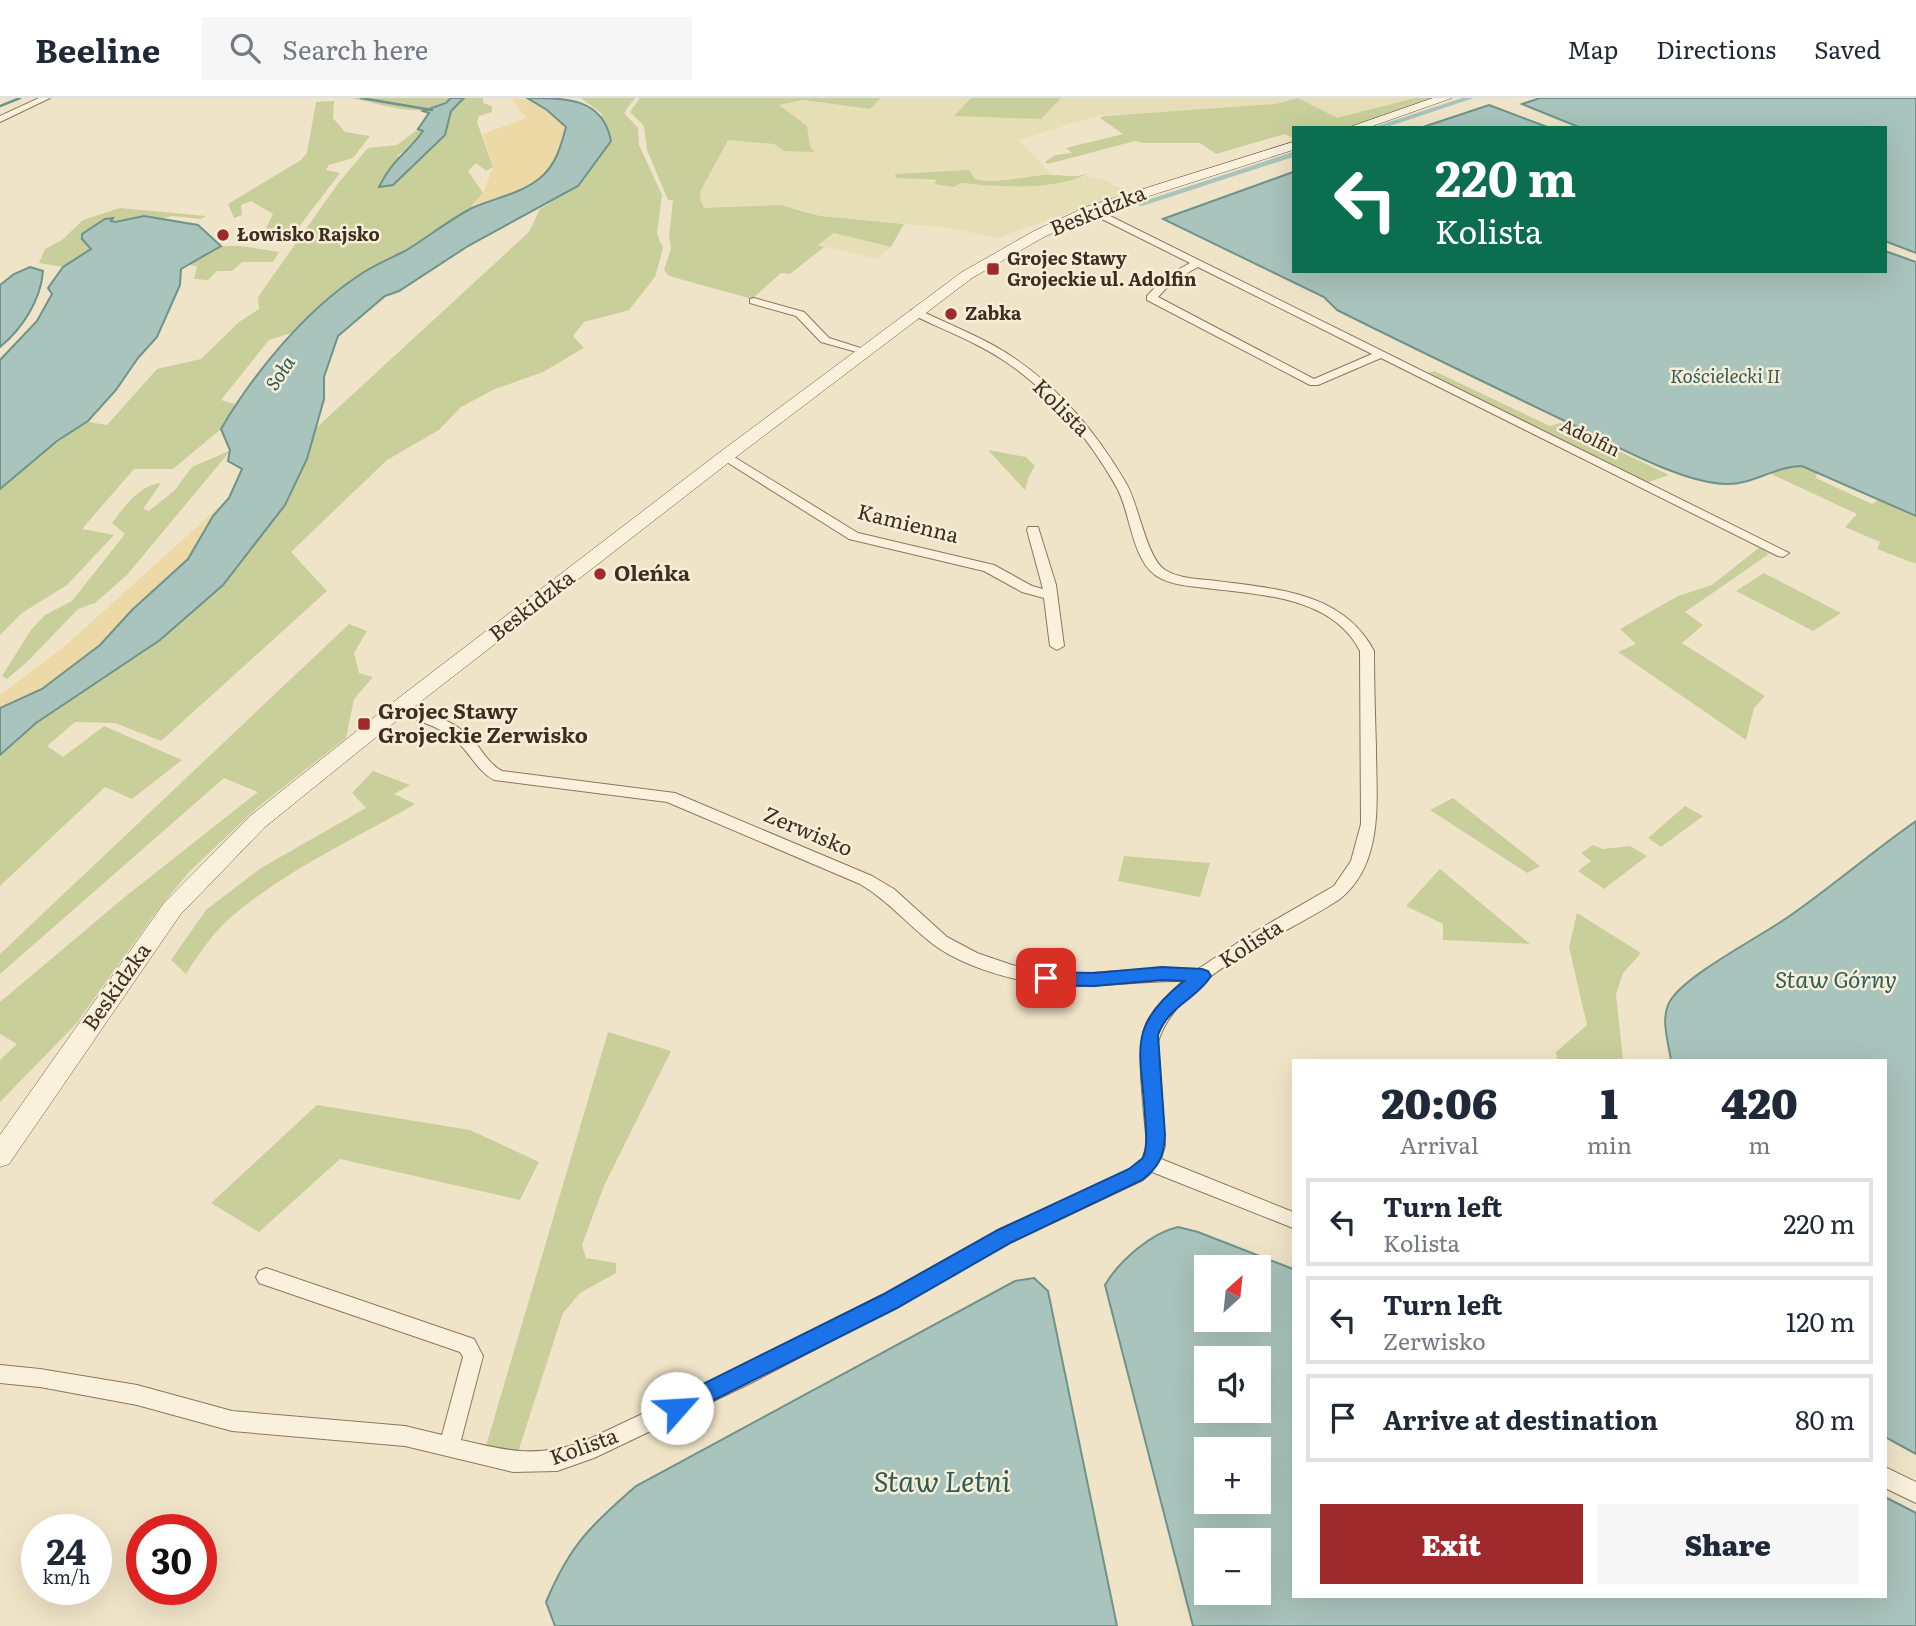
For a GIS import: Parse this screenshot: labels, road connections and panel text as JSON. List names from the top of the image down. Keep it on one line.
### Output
{"streets":{"main road":["Beskidzka"],"street":["Kolista","Adolfin","Kamienna","Zerwisko"]},"crossings":[["Beskidzka","Kolista"],["Beskidzka","Adolfin"],["Beskidzka","Kamienna"],["Beskidzka","Zerwisko"],["Kolista","Zerwisko"]],"water":["Soła","Kościelecki II","Staw Górny","Staw Letni"],"places":{"other":["Łowisko Rajsko","Zabka","Oleńka"],"transit":["Grojec Stawy Grojeckie ul. Adolfin","Grojec Stawy Grojeckie Zerwisko"]},"north":"top right","page":{"header":"Beeline","search":"Search here","nav":["Map","Directions","Saved"],"turn":["220 m","Kolista"],"eta":["20:06","Arrival","1","min","420","m"],"list":[{"name":"Turn left","note":"Kolista","value":"220 m"},{"name":"Turn left","note":"Zerwisko","value":"120 m"},{"name":"Arrive at destination","value":"80 m"}],"map_buttons":["+","−"],"buttons":["Exit","Share"],"speed":"24 km/h","limit":"30"}}
